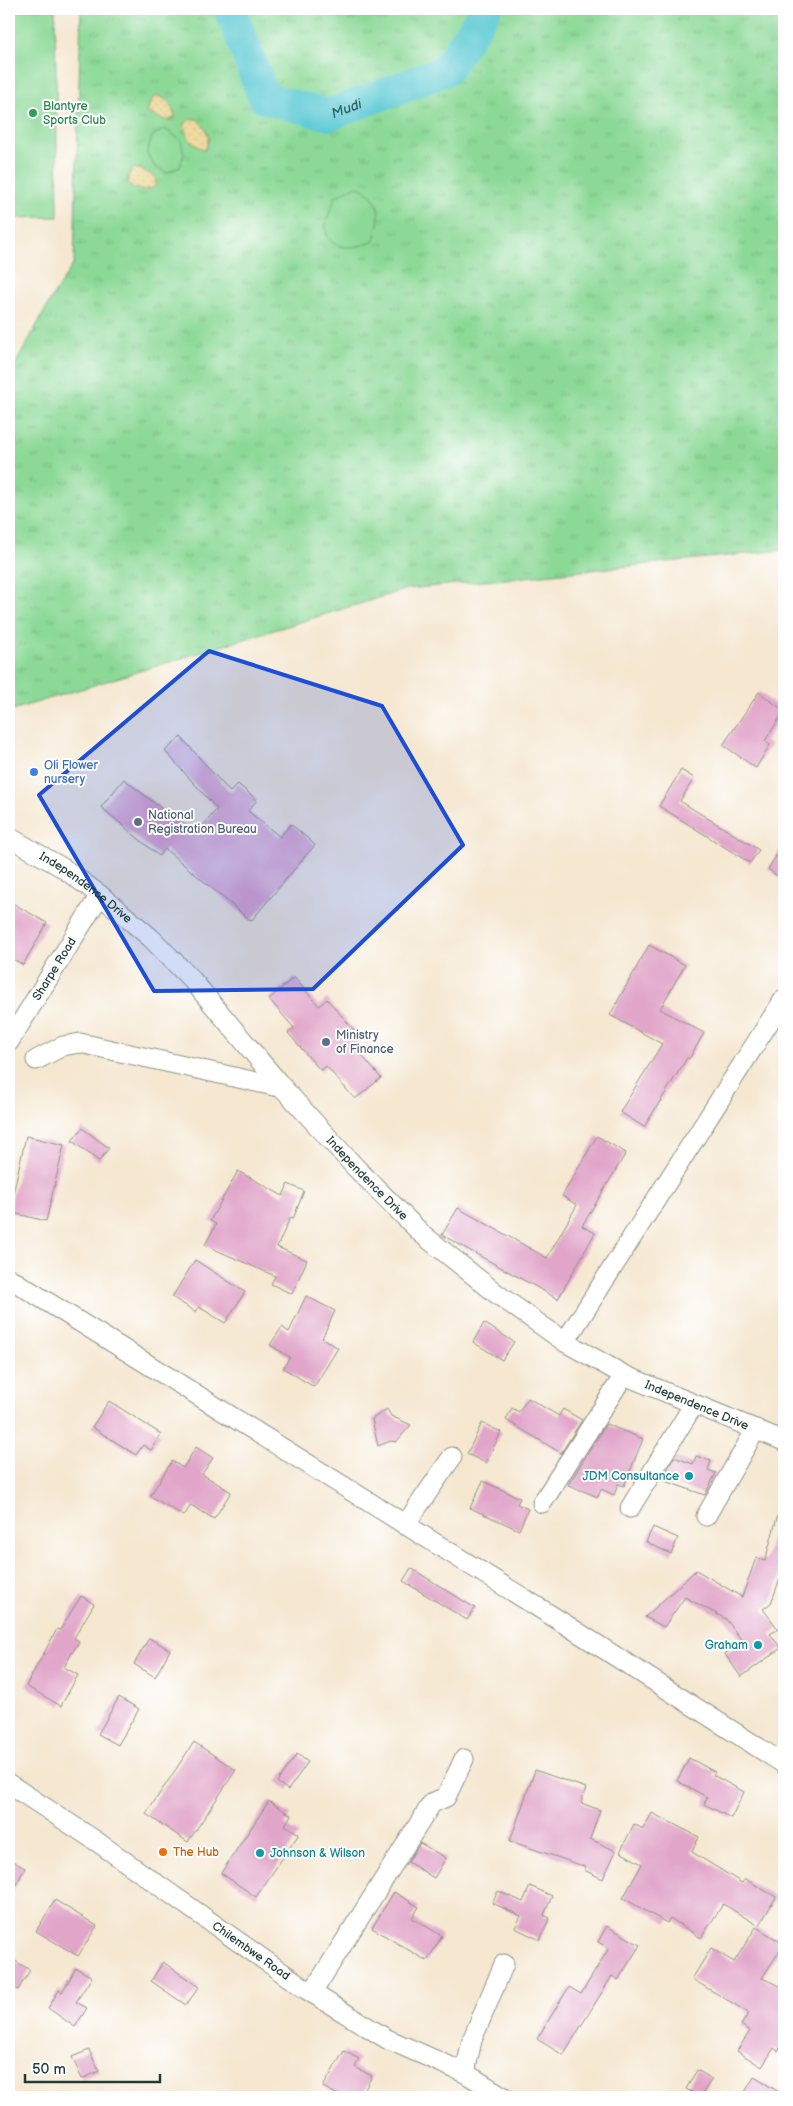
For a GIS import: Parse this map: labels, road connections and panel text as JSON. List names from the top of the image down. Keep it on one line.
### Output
{"streets":{"street":["Independence Drive","Sharpe Road","Chilembwe Road"]},"crossings":[["Independence Drive","Sharpe Road"]],"water":["Mudi"],"places":["Blantyre Sports Club","Oli Flower nursery","National Registration Bureau","Ministry of Finance","JDM Consultance","Graham","The Hub","Johnson & Wilson"],"scale_bar":"50 m"}
